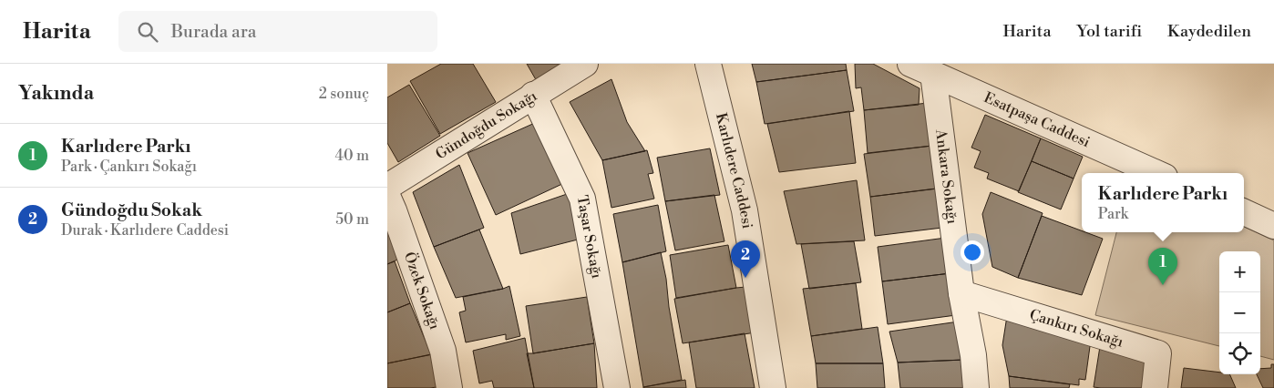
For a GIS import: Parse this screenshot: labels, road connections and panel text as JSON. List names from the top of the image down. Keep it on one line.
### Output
{"streets":{"street":["Esatpaşa Caddesi","Gündoğdu Sokağı","Karlıdere Caddesi","Ankara Sokağı","Taşar Sokağı","Özek Sokağı","Çankırı Sokağı"]},"crossings":[["Esatpaşa Caddesi","Ankara Sokağı"],["Gündoğdu Sokağı","Taşar Sokağı"],["Ankara Sokağı","Çankırı Sokağı"]],"page":{"header":"Harita","search":"Burada ara","nav":["Harita","Yol tarifi","Kaydedilen"],"heading":["Yakında","2 sonuç"],"list":[{"mark":"1","name":"Karlıdere Parkı","note":"Park · Çankırı Sokağı","value":"40 m"},{"mark":"2","name":"Gündoğdu Sokak","note":"Durak · Karlıdere Caddesi","value":"50 m"}],"popup":["Karlıdere Parkı","Park"],"pins":["2","1"],"map_buttons":["+","−"]}}
